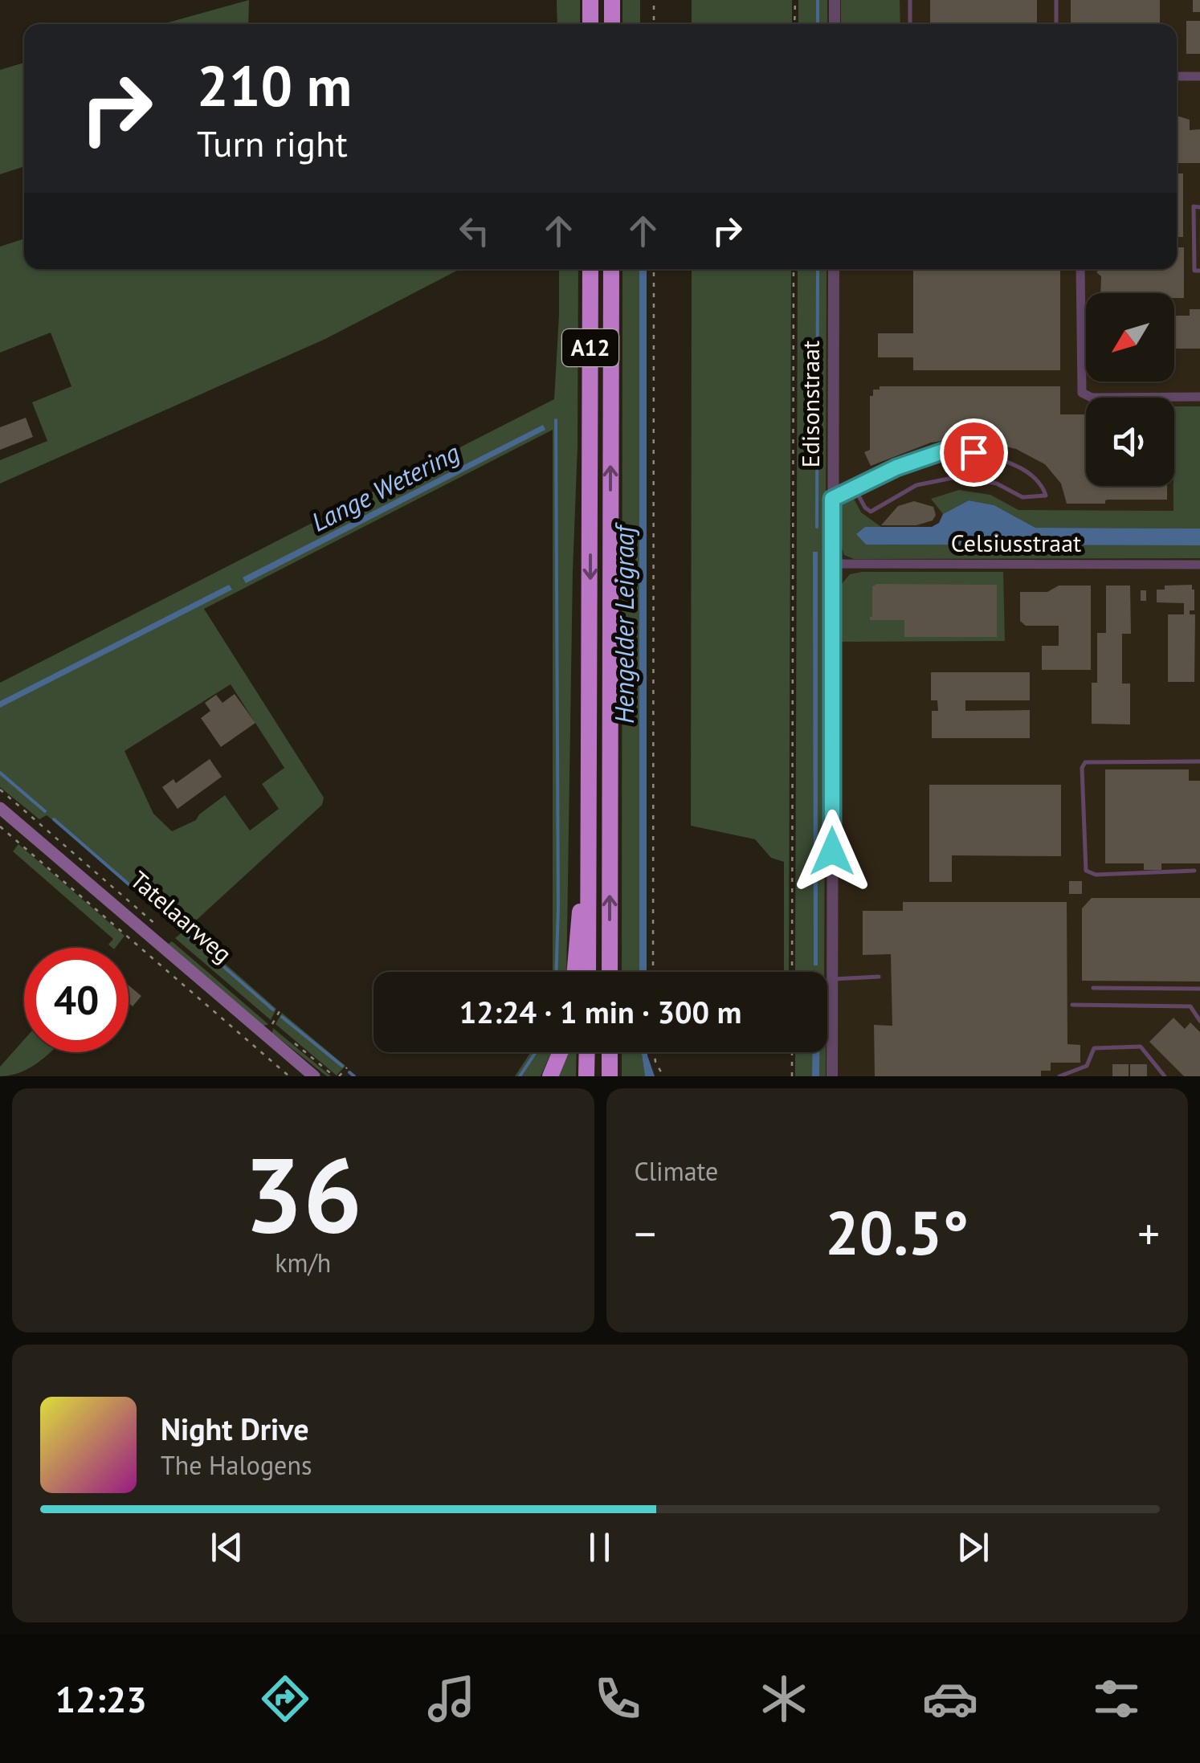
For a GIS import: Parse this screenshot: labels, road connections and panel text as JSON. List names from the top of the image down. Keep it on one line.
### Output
{"streets":{"highway":["A12"],"main road":["Tatelaarweg"],"street":["Edisonstraat","Celsiusstraat"]},"crossings":[["Edisonstraat","Celsiusstraat"]],"water":["Lange Wetering","Hengelder Leigraaf"],"north":"bottom left","page":{"turn":["210 m","Turn right"],"limit":"40","trip":"12:24 · 1 min · 300 m","tile":[["36","km/h"],"Climate"],"heat":["−","20.5°","+"],"song":["Night Drive","The Halogens"],"tabs":"12:23"}}
